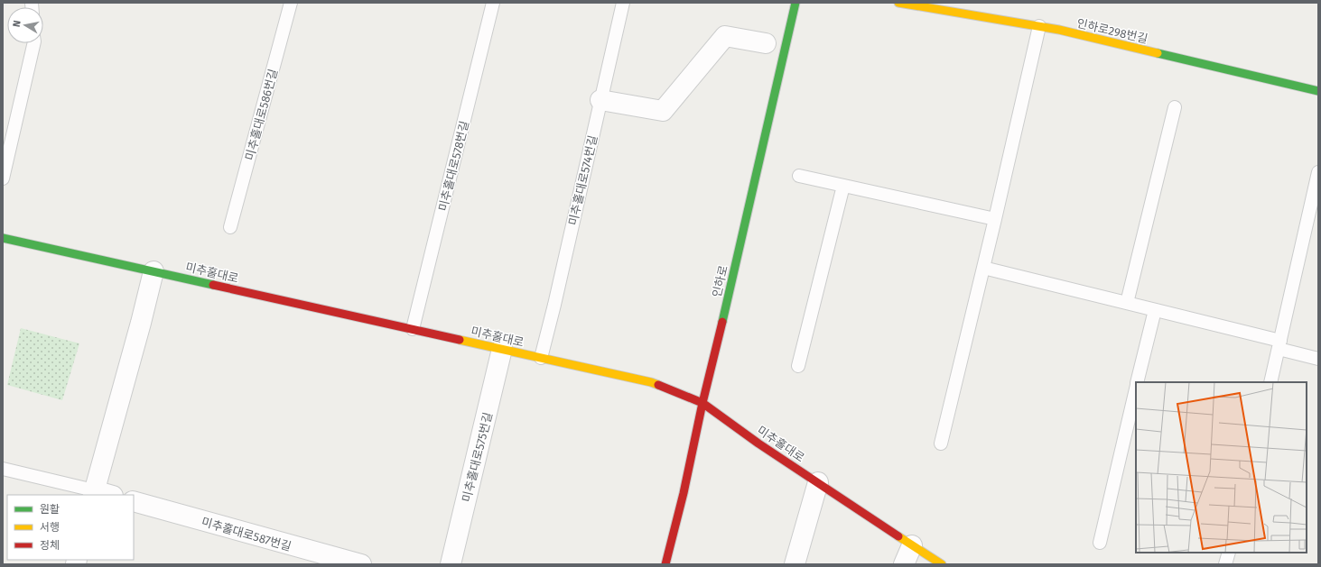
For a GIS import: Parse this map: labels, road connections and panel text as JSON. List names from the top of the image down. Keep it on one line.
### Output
{"streets":{"main road":["인하로298번길","미추홀대로","인하로"],"street":["미추홀대로575번길","미추홀대로587번길"],"lane":["미추홀대로586번길","미추홀대로578번길","미추홀대로574번길"]},"crossings":[["미추홀대로578번길","미추홀대로"],["미추홀대로574번길","미추홀대로"],["미추홀대로","인하로"],["미추홀대로","미추홀대로575번길"]],"legend":["원활","서행","정체"],"north":"left"}
